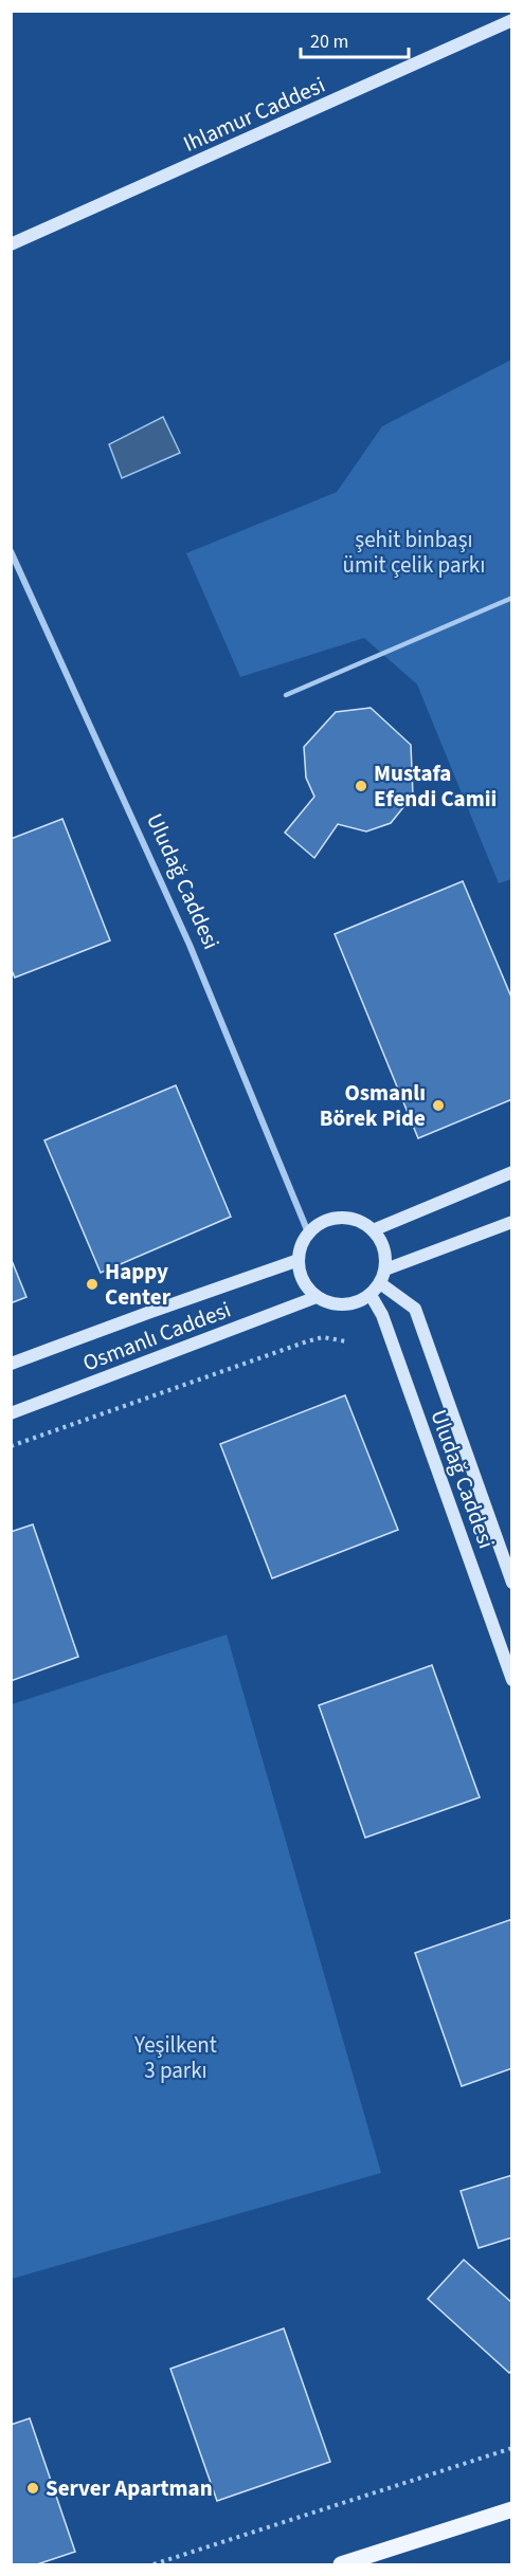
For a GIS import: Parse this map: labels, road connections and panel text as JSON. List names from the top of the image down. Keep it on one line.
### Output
{"streets":{"street":["Ihlamur Caddesi","Uludağ Caddesi","Osmanlı Caddesi"]},"crossings":[["Uludağ Caddesi","Osmanlı Caddesi"]],"parks":["şehit binbaşı ümit çelik parkı","Yeşilkent 3 parkı"],"places":["Mustafa Efendi Camii","Osmanlı Börek Pide","Happy Center","Server Apartman"],"scale_bar":"20 m"}
